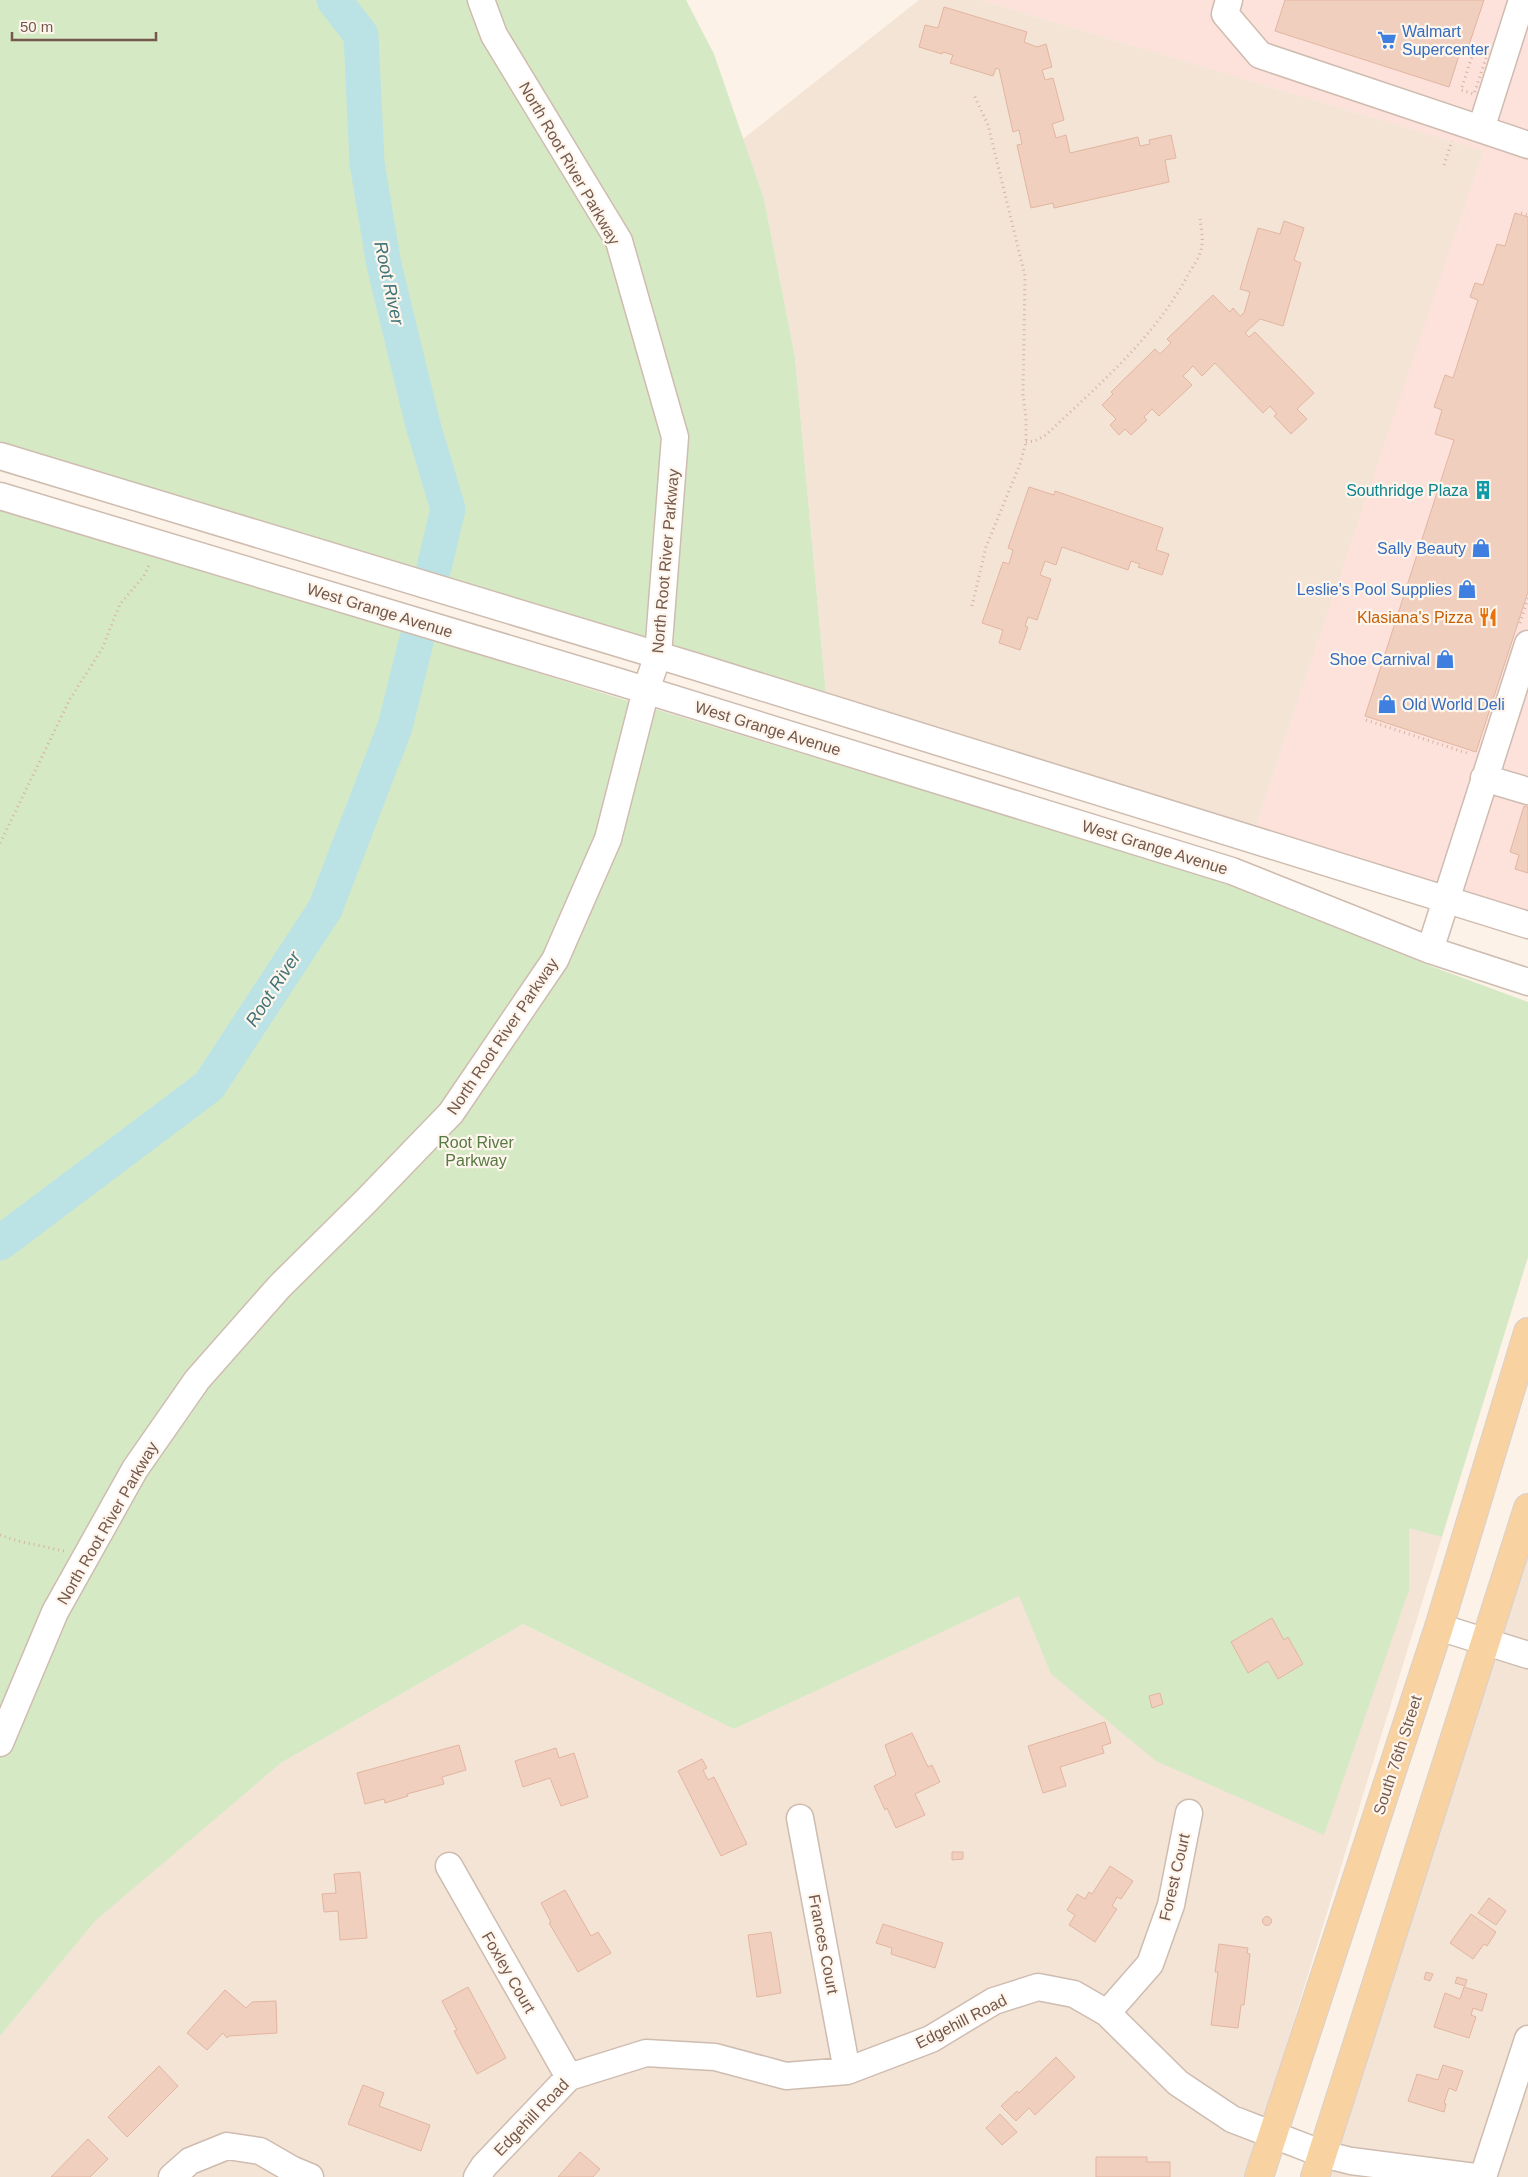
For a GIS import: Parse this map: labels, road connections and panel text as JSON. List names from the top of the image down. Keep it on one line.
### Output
{"streets":{"main road":["South 76th Street"],"street":["North Root River Parkway","West Grange Avenue","Forest Court","Frances Court","Foxley Court","Edgehill Road"]},"crossings":[["North Root River Parkway","West Grange Avenue"],["South 76th Street","Edgehill Road"],["Forest Court","Edgehill Road"],["Frances Court","Edgehill Road"],["Foxley Court","Edgehill Road"]],"water":["Root River"],"parks":["Root River Parkway"],"places":{"supermarket":["Walmart Supercenter"],"building":["Southridge Plaza"],"shop":["Sally Beauty","Leslie's Pool Supplies","Shoe Carnival","Old World Deli"],"restaurant":["Klasiana's Pizza"]},"scale_bar":"50 m"}
